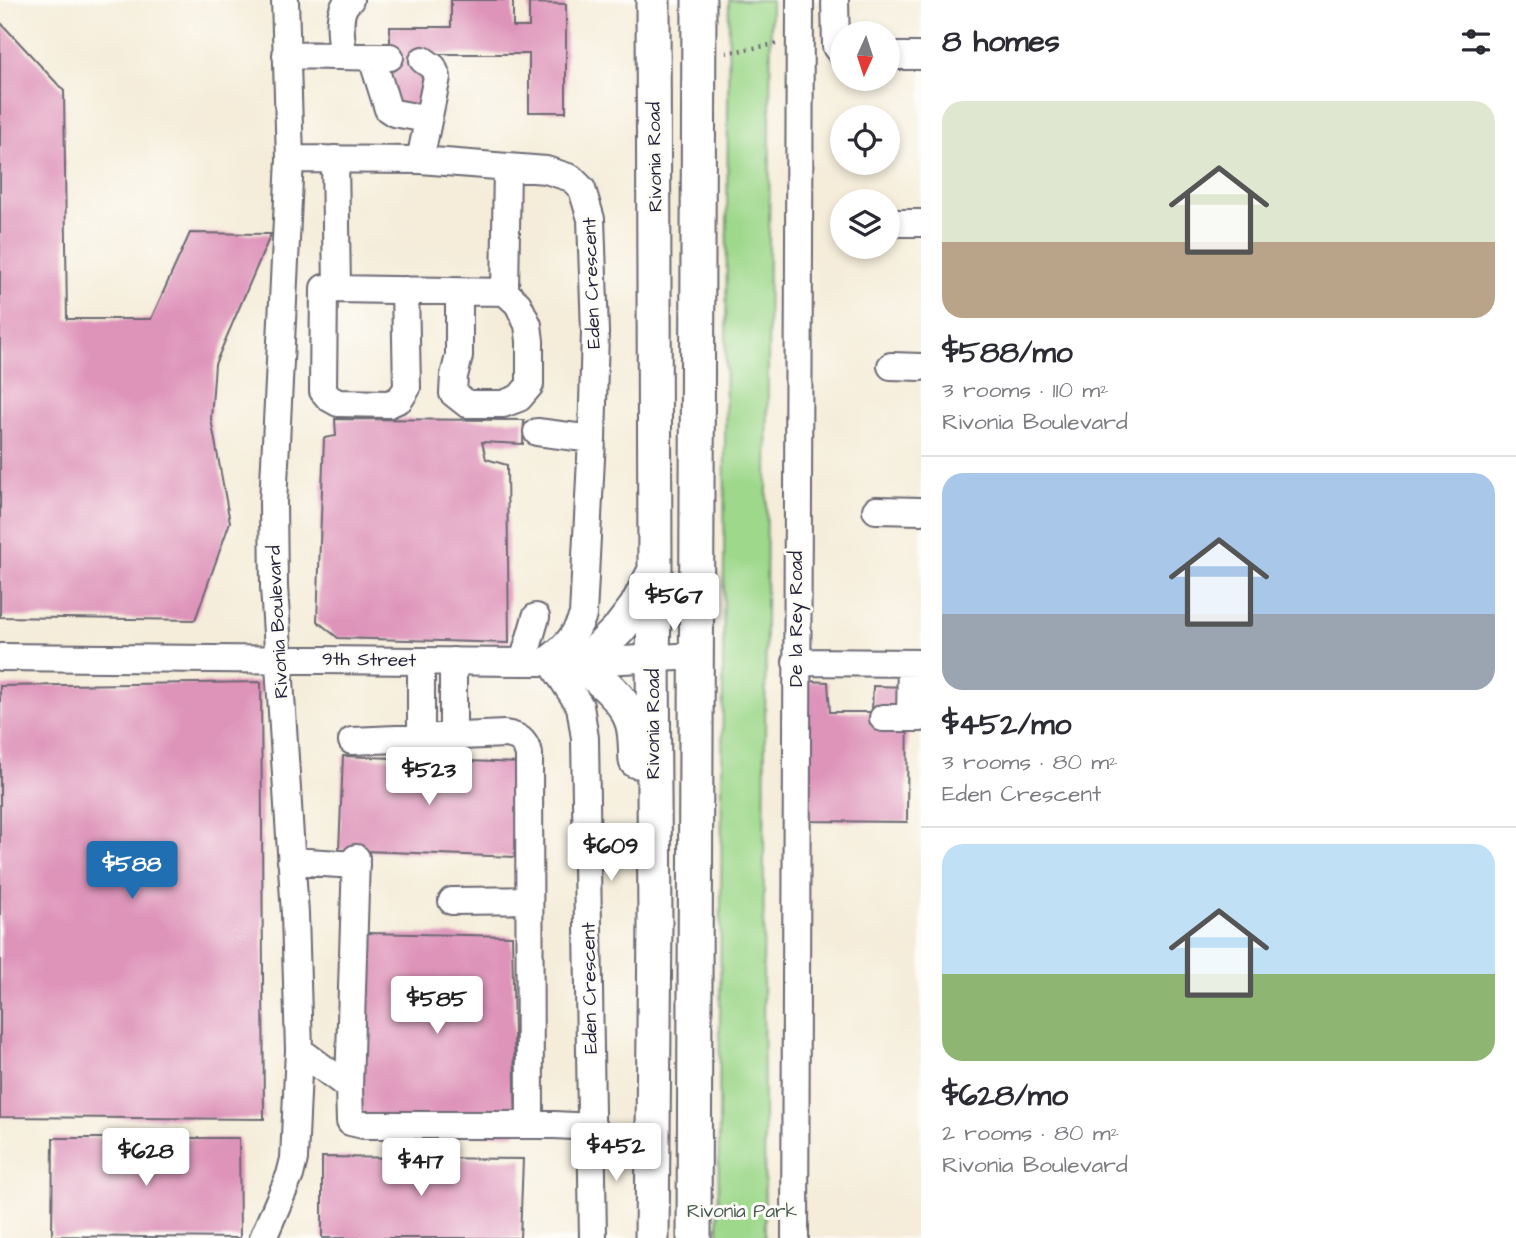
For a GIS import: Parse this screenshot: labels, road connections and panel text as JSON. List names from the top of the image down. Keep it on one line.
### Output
{"streets":{"main road":["Rivonia Road"],"street":["Eden Crescent","De la Rey Road","Rivonia Boulevard","9th Street"]},"crossings":[["Rivonia Road","9th Street"],["Eden Crescent","Rivonia Boulevard"],["Eden Crescent","9th Street"],["Rivonia Boulevard","9th Street"]],"parks":["Rivonia Park"],"north":"bottom","page":{"heading":"8 homes","list":[{"name":"$588/mo","note":"3 rooms · 110 m² · Rivonia Boulevard"},{"name":"$452/mo","note":"3 rooms · 80 m² · Eden Crescent"},{"name":"$628/mo","note":"2 rooms · 80 m² · Rivonia Boulevard"}],"price":["$567","$523","$609","$588","$585","$452","$628","$417"]}}
